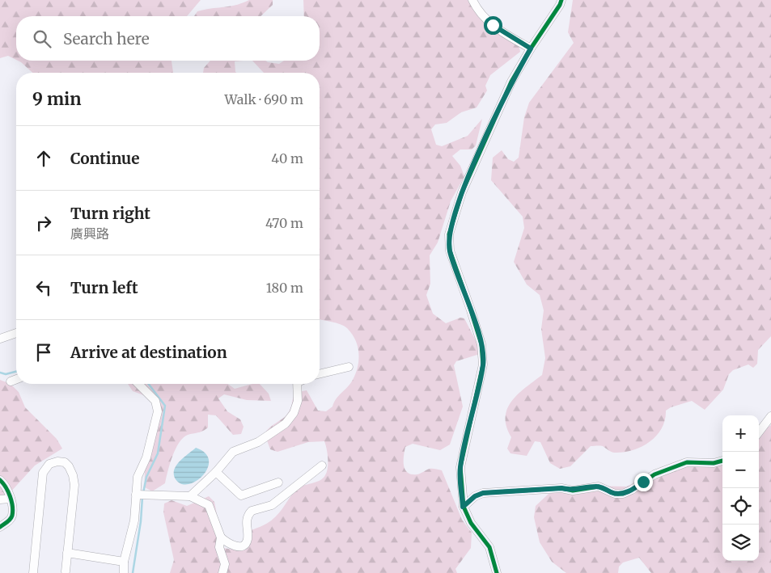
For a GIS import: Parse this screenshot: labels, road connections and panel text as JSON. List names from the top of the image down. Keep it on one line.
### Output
{"page":{"search":"Search here","heading":["9 min","Walk · 690 m"],"list":[["Continue","40 m"],["Turn right","廣興路","470 m"],["Turn left","180 m"],"Arrive at destination"],"map_buttons":["+","−"]}}
